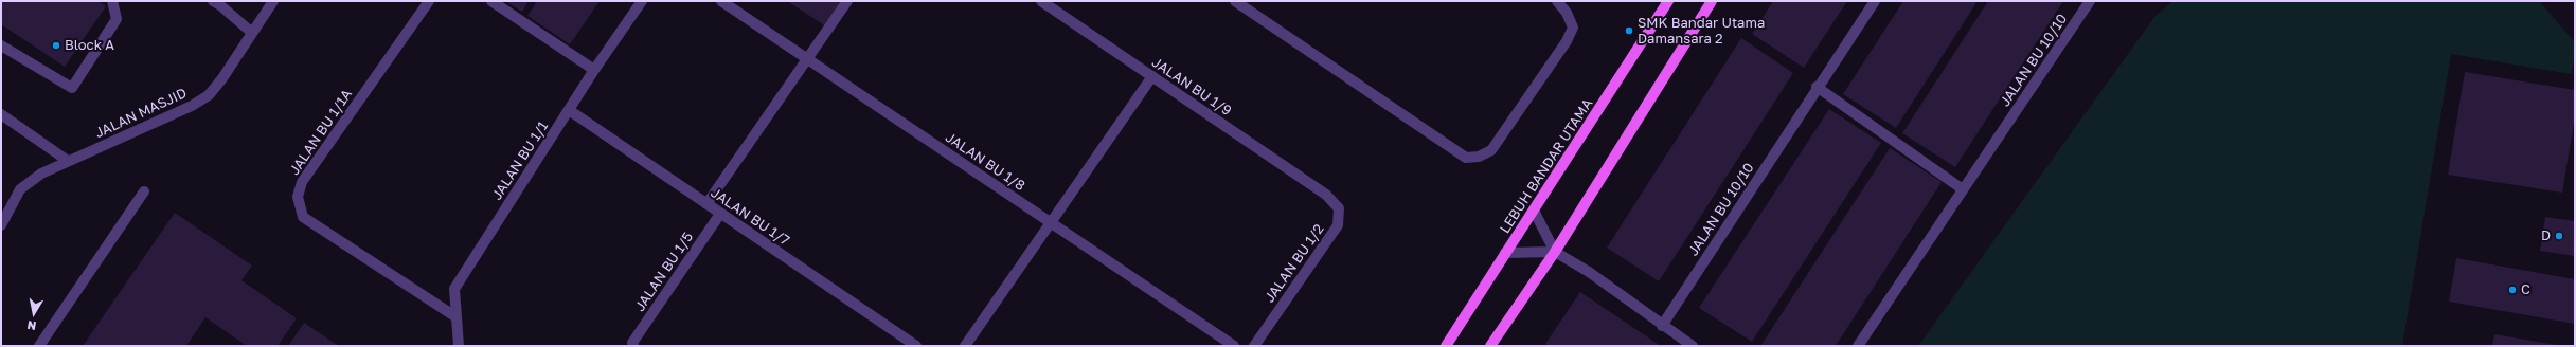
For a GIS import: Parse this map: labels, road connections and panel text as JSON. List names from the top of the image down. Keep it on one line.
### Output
{"streets":{"main road":["LEBUH BANDAR UTAMA"],"street":["JALAN BU 10/10","JALAN BU 1/9","JALAN MASJID","JALAN BU 1/1A","JALAN BU 1/1","JALAN BU 1/8","JALAN BU 1/7","JALAN BU 1/2","JALAN BU 1/5"]},"crossings":[["JALAN BU 1/9","JALAN BU 1/2"],["JALAN BU 1/1A","JALAN BU 1/1"],["JALAN BU 1/1","JALAN BU 1/7"],["JALAN BU 1/7","JALAN BU 1/5"]],"places":["SMK Bandar Utama Damansara 2","Block A","D","C"],"north":"bottom"}
